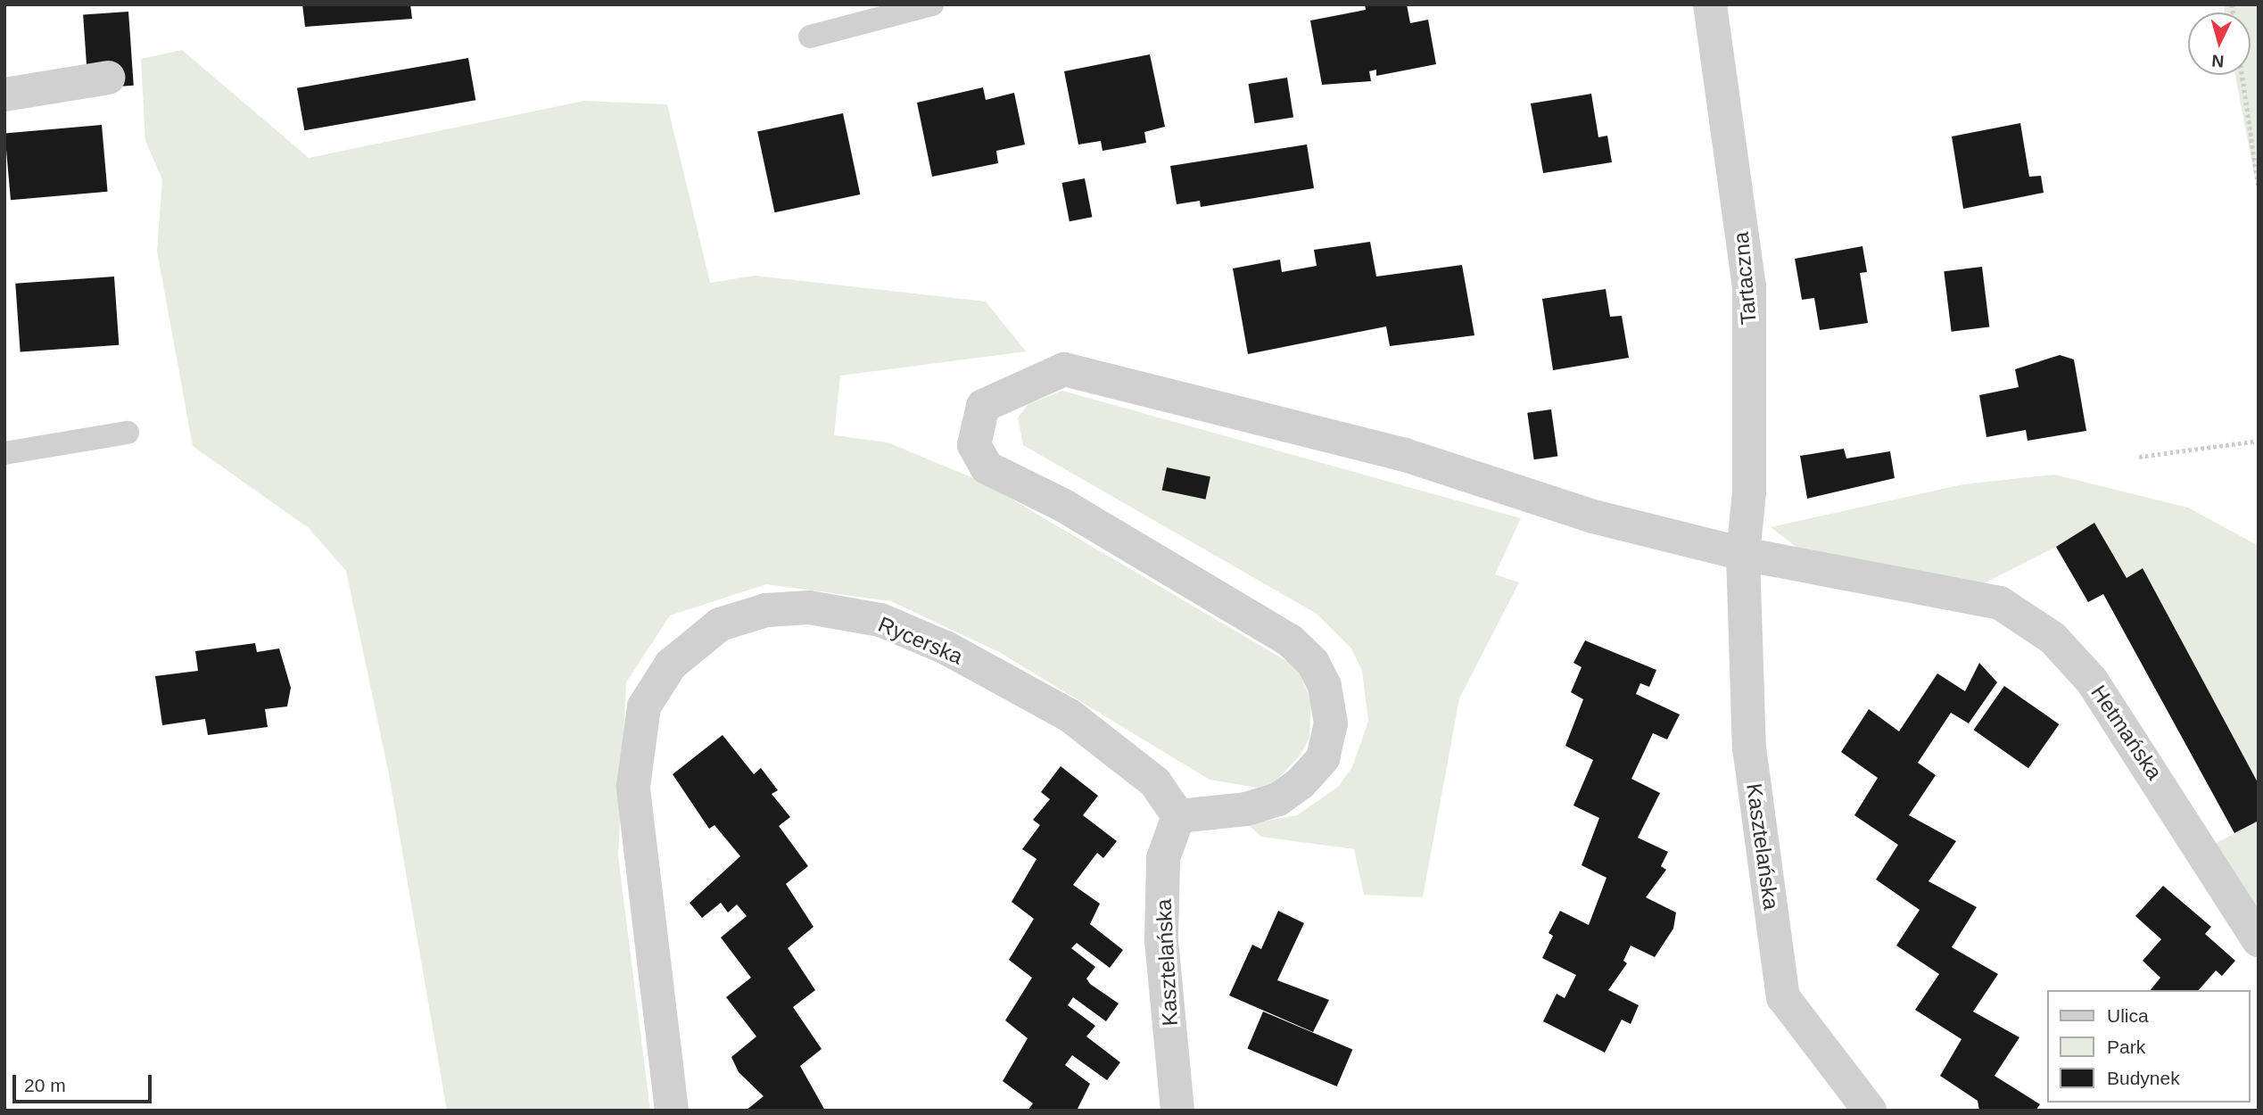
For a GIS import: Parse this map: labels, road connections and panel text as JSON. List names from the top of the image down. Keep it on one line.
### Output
{"streets":{"street":["Tartaczna","Rycerska","Hetmańska","Kasztelańska"]},"crossings":[["Tartaczna","Hetmańska"],["Tartaczna","Kasztelańska"],["Rycerska","Hetmańska"],["Rycerska","Kasztelańska"],["Hetmańska","Kasztelańska"]],"legend":["Ulica","Park","Budynek"],"scale_bar":"20 m","north":"bottom"}
